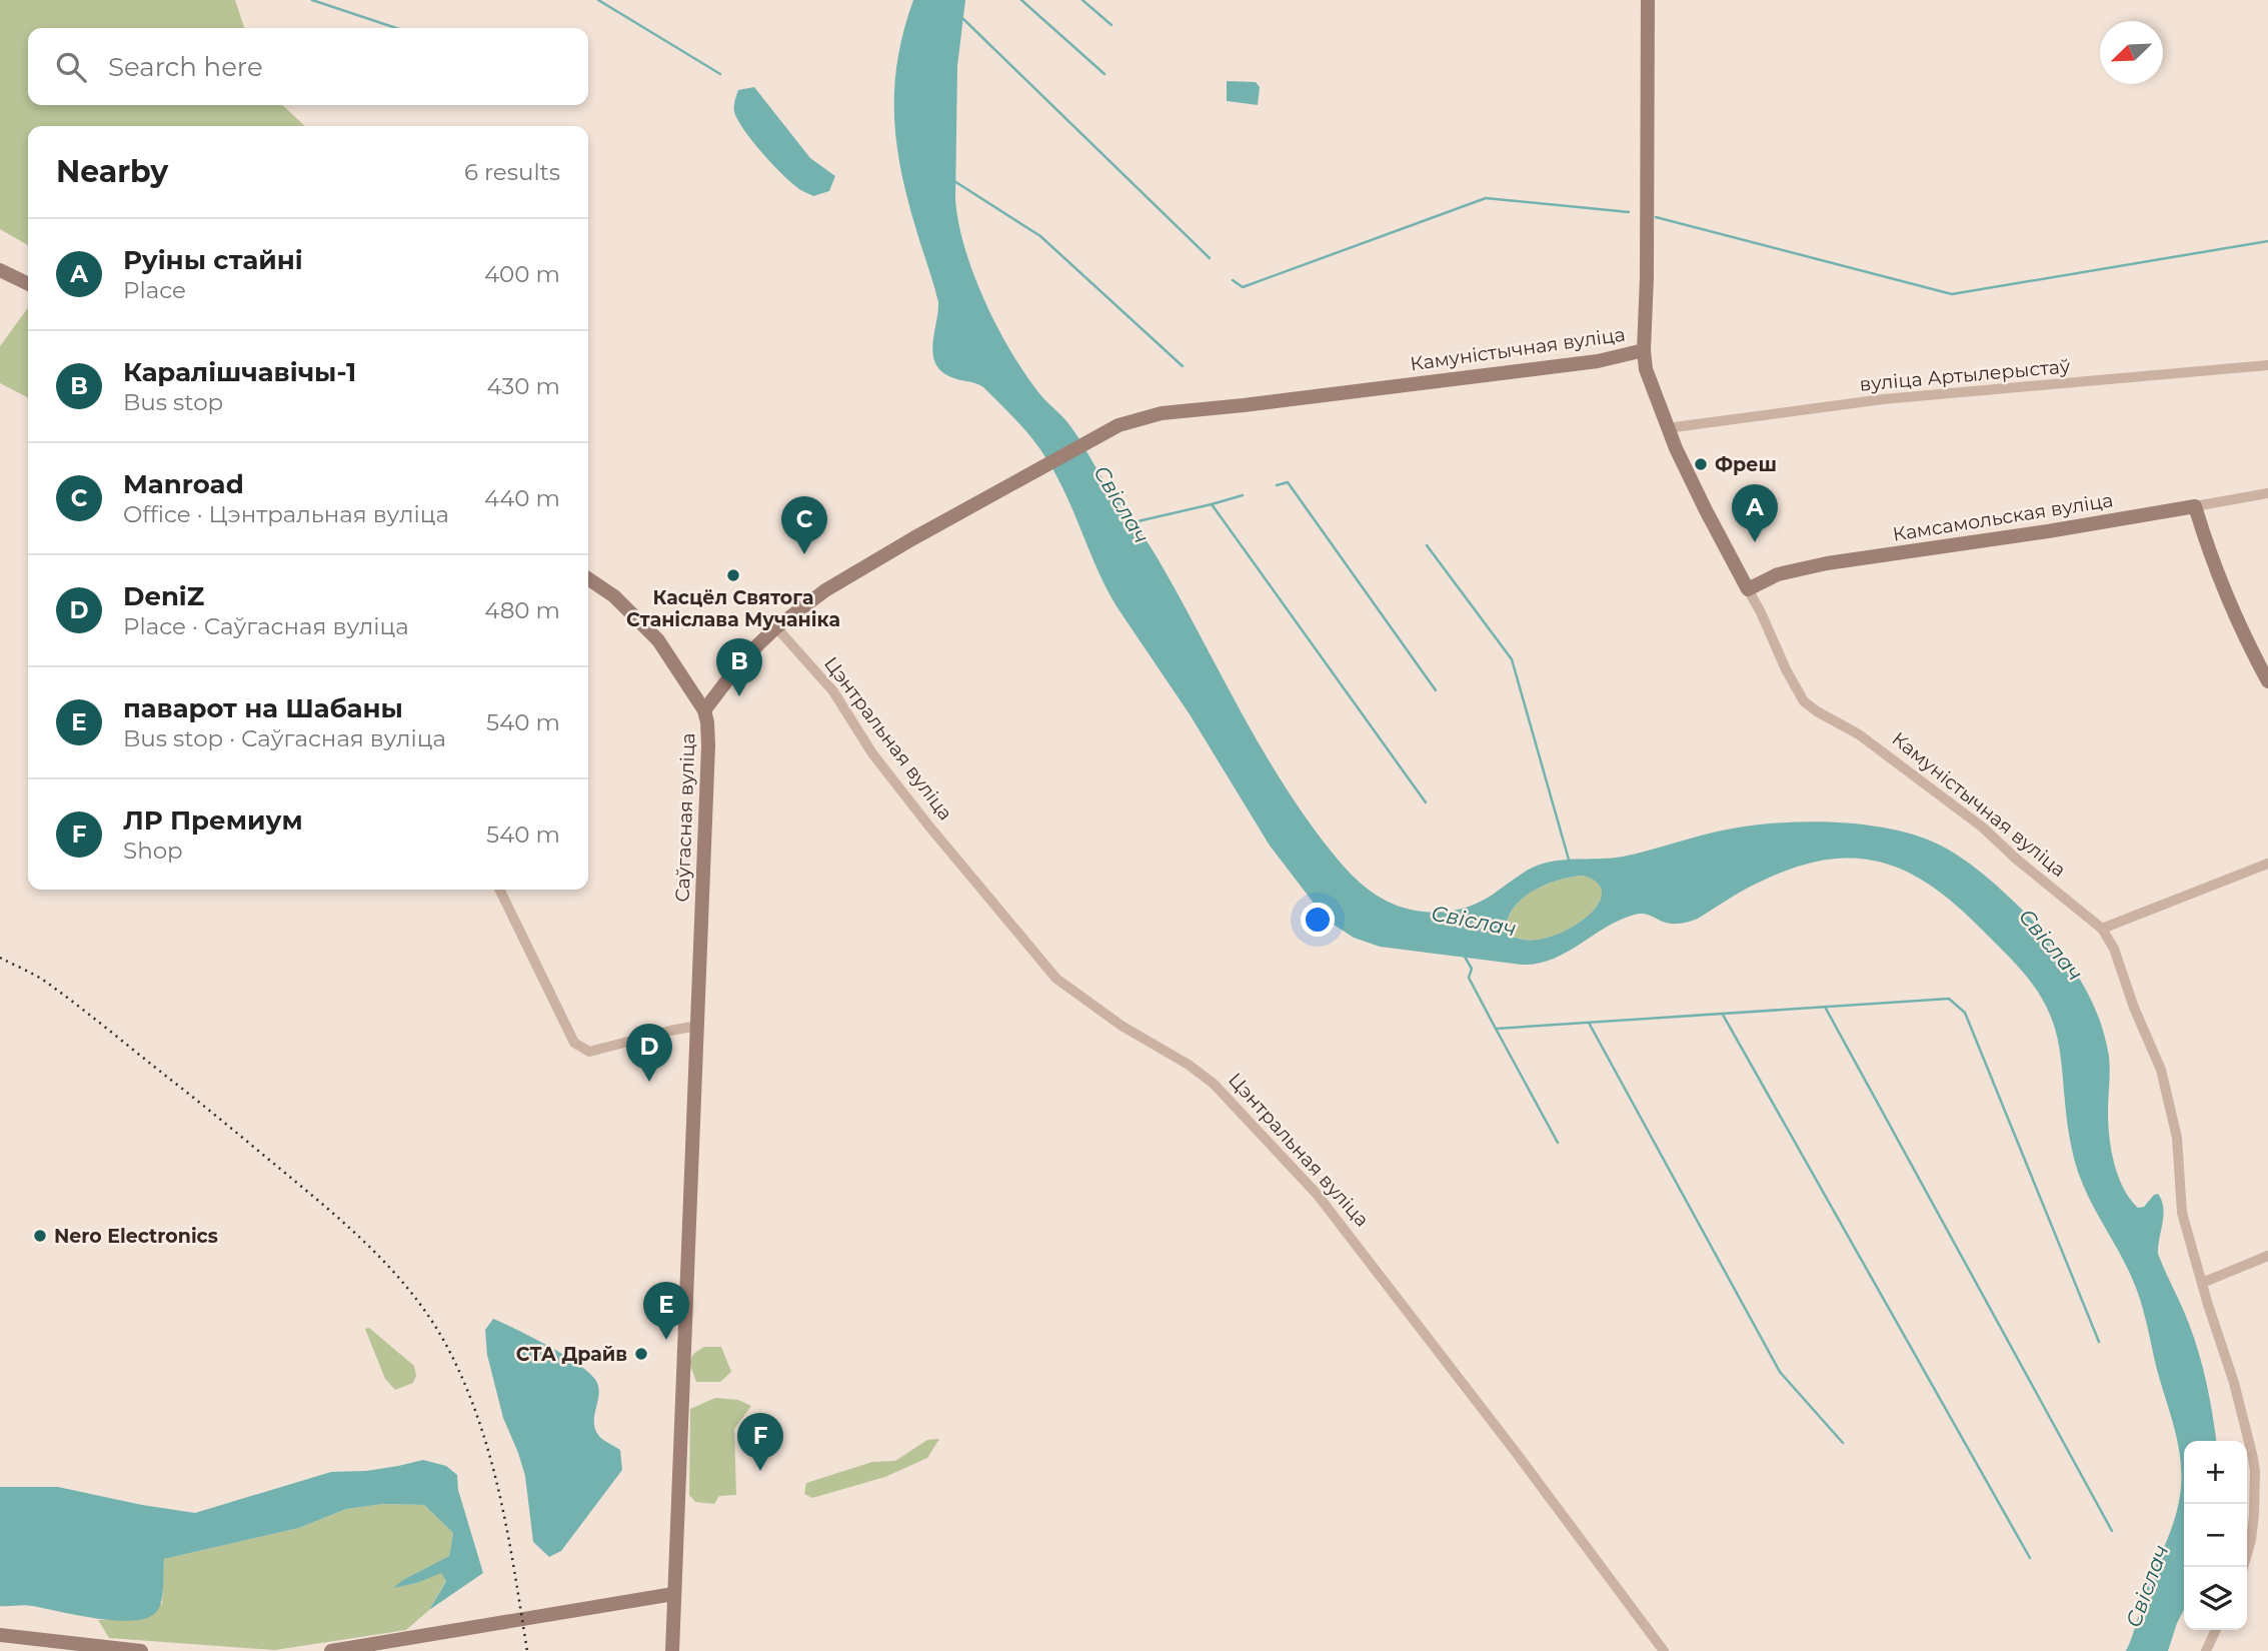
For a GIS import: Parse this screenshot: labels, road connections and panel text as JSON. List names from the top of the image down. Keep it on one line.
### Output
{"streets":{"street":["Камуністычная вуліца","вуліца Артылерыстаў","Камсамольская вуліца","Цэнтральная вуліца","Саўгасная вуліца"]},"crossings":[["Камуністычная вуліца","вуліца Артылерыстаў"],["Камуністычная вуліца","Камсамольская вуліца"],["Камуністычная вуліца","Цэнтральная вуліца"]],"water":["Свіслач"],"places":["Фреш","Касцёл Святога Станіслава Мучаніка","Nero Electronics","СТА Драйв"],"north":"bottom left","page":{"search":"Search here","heading":["Nearby","6 results"],"list":[{"mark":"A","name":"Руіны стайні","note":"Place","value":"400 m"},{"mark":"B","name":"Каралішчавічы-1","note":"Bus stop","value":"430 m"},{"mark":"C","name":"Manroad","note":"Office · Цэнтральная вуліца","value":"440 m"},{"mark":"D","name":"DeniZ","note":"Place · Саўгасная вуліца","value":"480 m"},{"mark":"E","name":"паварот на Шабаны","note":"Bus stop · Саўгасная вуліца","value":"540 m"},{"mark":"F","name":"ЛР Премиум","note":"Shop","value":"540 m"}],"pins":["A","C","B","D","E","F"],"map_buttons":["+","−"]}}
